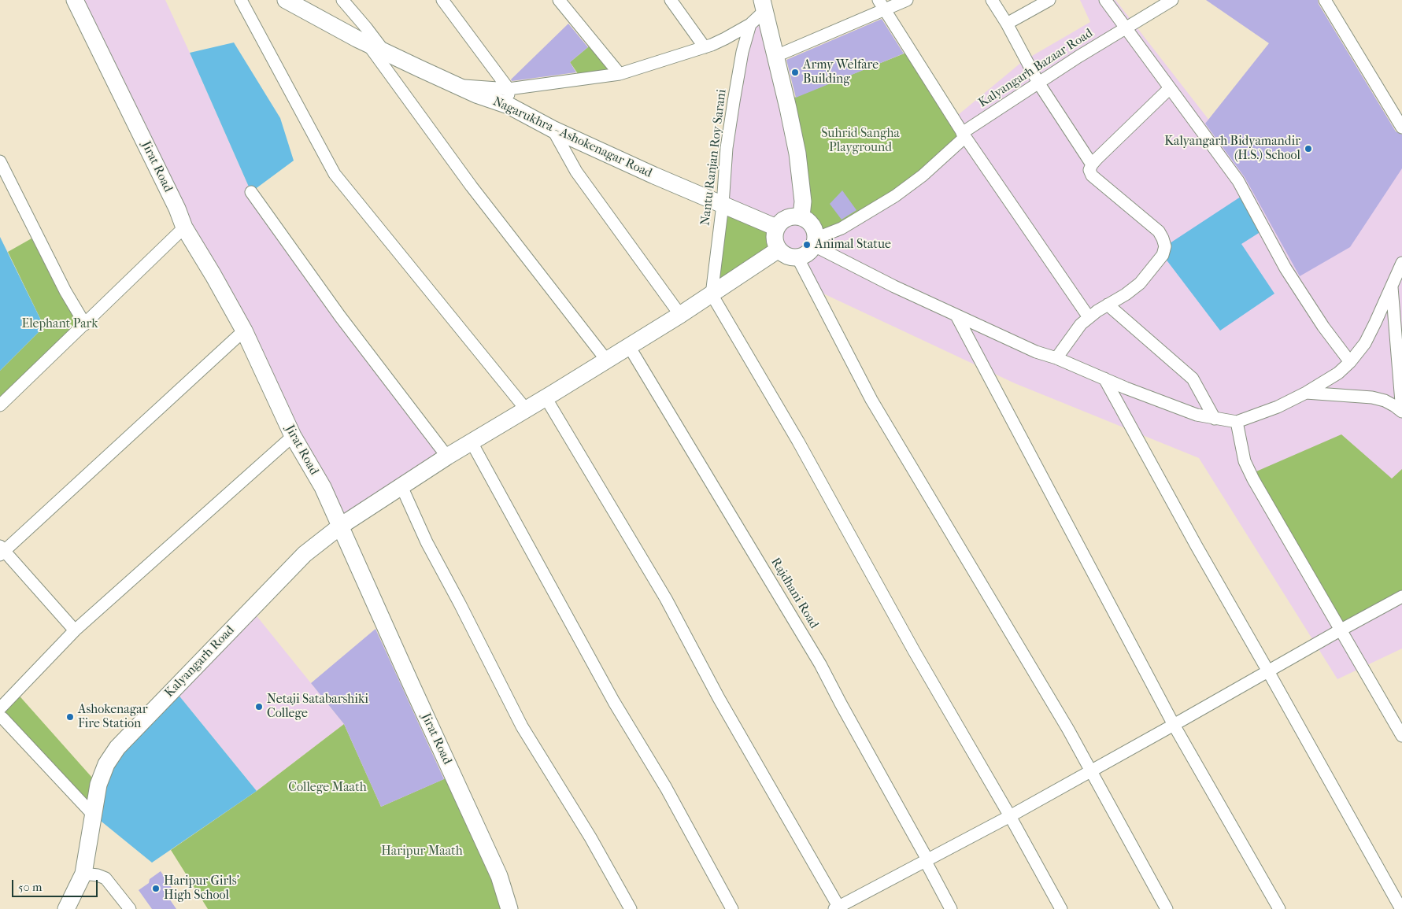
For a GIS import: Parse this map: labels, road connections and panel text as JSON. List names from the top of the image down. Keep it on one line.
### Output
{"streets":{"main road":["Nagarukhra - Ashokenagar Road","Jirat Road","Kalyangarh Road"],"street":["Kalyangarh Bazaar Road","Nantu Ranjan Roy Sarani","Rajdhani Road"]},"crossings":[["Kalyangarh Bazaar Road","Nagarukhra - Ashokenagar Road"],["Kalyangarh Bazaar Road","Kalyangarh Road"],["Nagarukhra - Ashokenagar Road","Nantu Ranjan Roy Sarani"],["Nagarukhra - Ashokenagar Road","Kalyangarh Road"],["Nantu Ranjan Roy Sarani","Kalyangarh Road"],["Jirat Road","Kalyangarh Road"],["Rajdhani Road","Kalyangarh Road"]],"parks":["Suhrid Sangha Playground","Elephant Park","College Maath","Haripur Maath"],"places":["Army Welfare Building","Kalyangarh Bidyamandir (H.S.) School","Animal Statue","Netaji Satabarshiki College","Ashokenagar Fire Station","Haripur Girls' High School"],"scale_bar":"50 m"}
